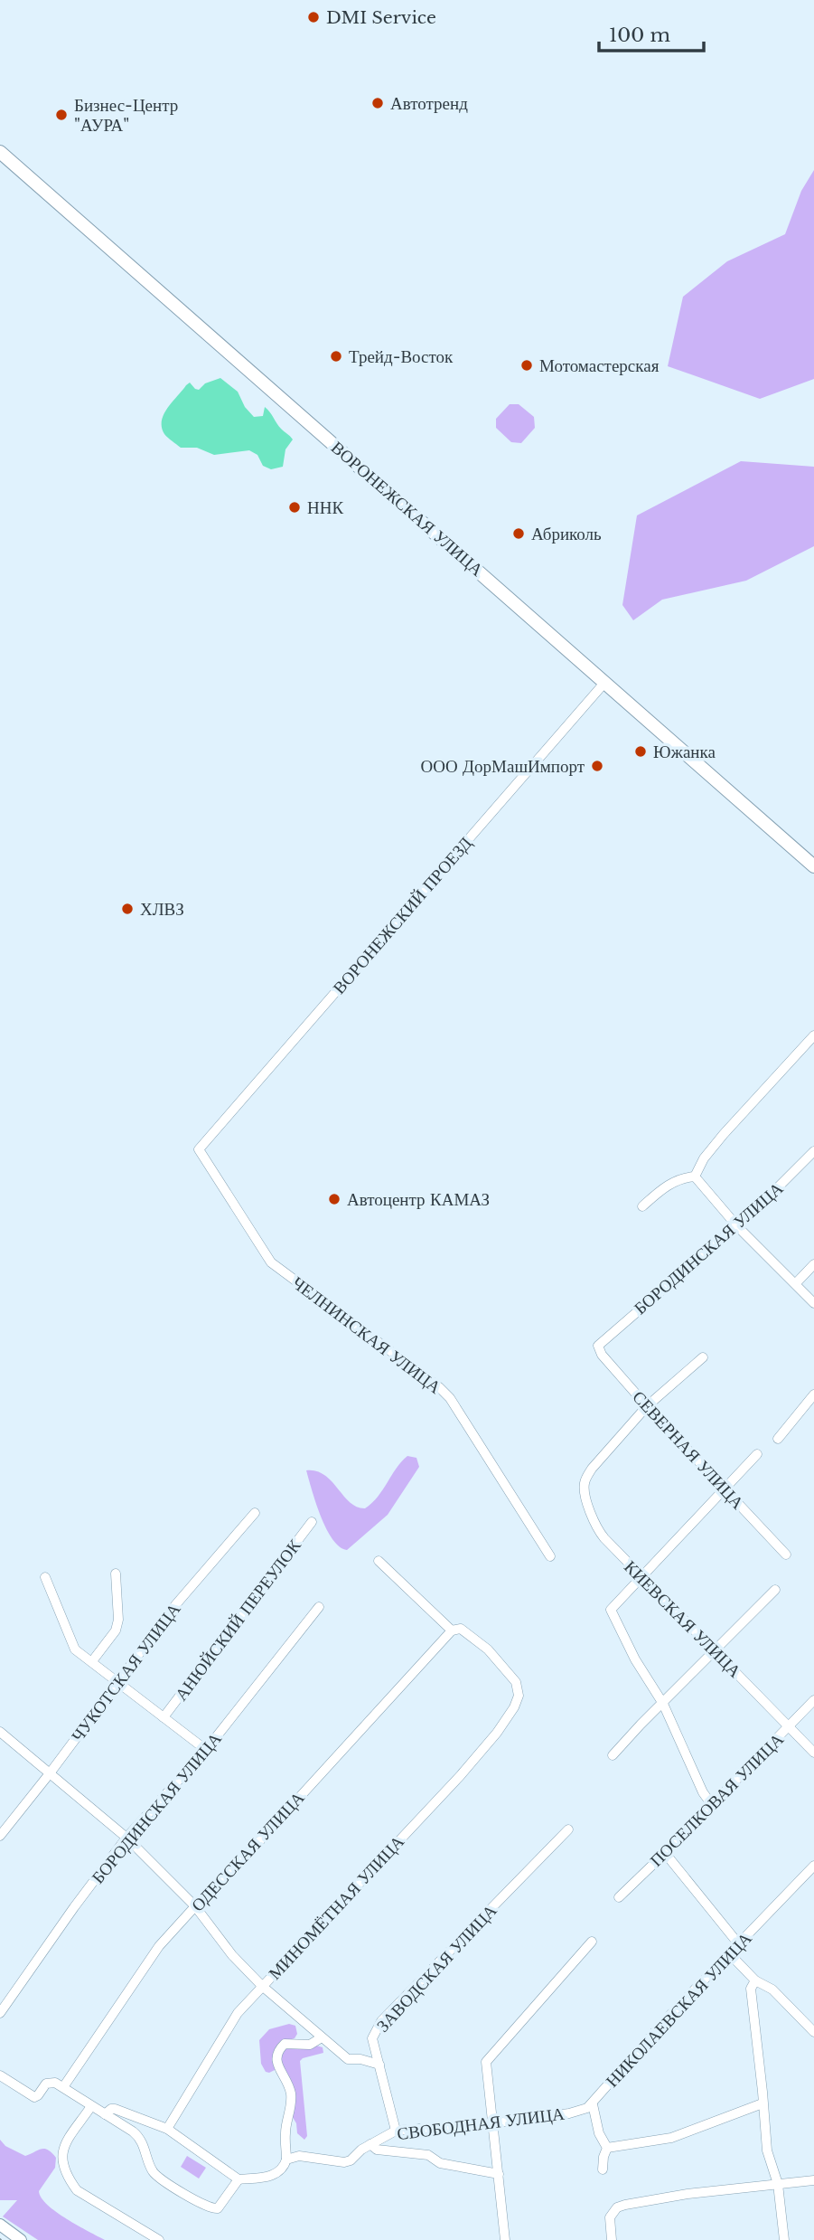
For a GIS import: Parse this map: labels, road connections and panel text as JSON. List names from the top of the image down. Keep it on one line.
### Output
{"streets":{"highway":["ВОРОНЕЖСКАЯ УЛИЦА"],"street":["ВОРОНЕЖСКИЙ ПРОЕЗД","БОРОДИНСКАЯ УЛИЦА","ЧЕЛНИНСКАЯ УЛИЦА","СЕВЕРНАЯ УЛИЦА","КИЕВСКАЯ УЛИЦА","АНЮЙСКИЙ ПЕРЕУЛОК","ЧУКОТСКАЯ УЛИЦА","ПОСЕЛКОВАЯ УЛИЦА","ОДЕССКАЯ УЛИЦА","МИНОМЁТНАЯ УЛИЦА","ЗАВОДСКАЯ УЛИЦА","НИКОЛАЕВСКАЯ УЛИЦА","СВОБОДНАЯ УЛИЦА"]},"crossings":[["ВОРОНЕЖСКАЯ УЛИЦА","ВОРОНЕЖСКИЙ ПРОЕЗД"],["ВОРОНЕЖСКИЙ ПРОЕЗД","ЧЕЛНИНСКАЯ УЛИЦА"],["БОРОДИНСКАЯ УЛИЦА","СЕВЕРНАЯ УЛИЦА"],["СЕВЕРНАЯ УЛИЦА","КИЕВСКАЯ УЛИЦА"],["КИЕВСКАЯ УЛИЦА","ПОСЕЛКОВАЯ УЛИЦА"],["ОДЕССКАЯ УЛИЦА","МИНОМЁТНАЯ УЛИЦА"],["ЗАВОДСКАЯ УЛИЦА","СВОБОДНАЯ УЛИЦА"],["НИКОЛАЕВСКАЯ УЛИЦА","СВОБОДНАЯ УЛИЦА"]],"places":["DMI Service","Автотренд","Бизнес-Центр \"АУРА\"","Трейд-Восток","Мотомастерская","ННК","Абриколь","Южанка","ООО ДорМашИмпорт","ХЛВЗ","Автоцентр КАМАЗ"],"scale_bar":"100 m"}
